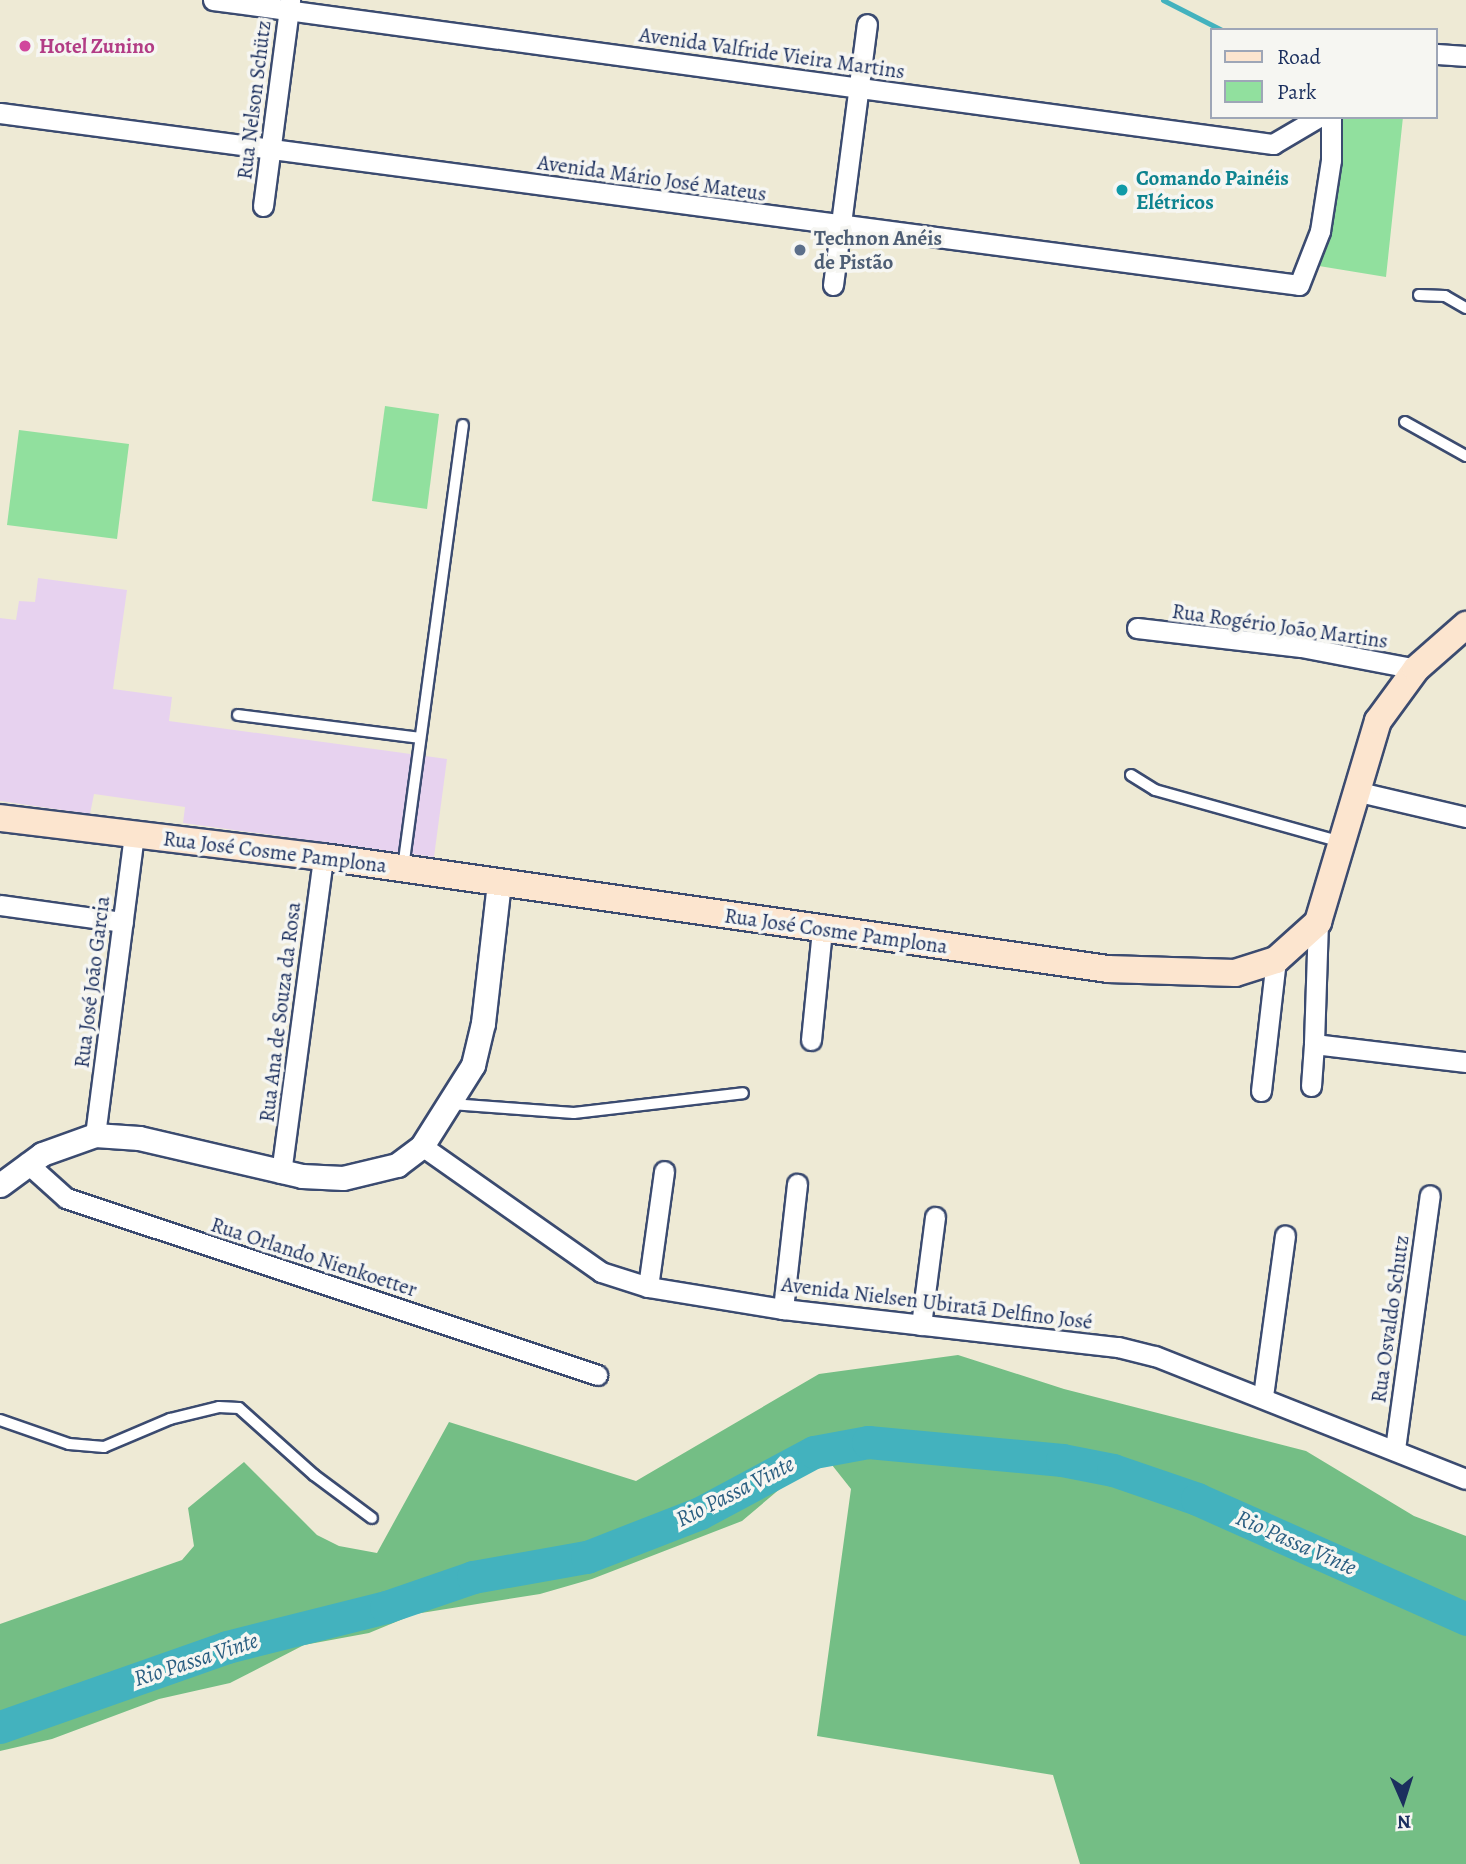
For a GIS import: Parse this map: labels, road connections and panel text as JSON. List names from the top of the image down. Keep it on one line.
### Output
{"streets":{"main road":["Rua José Cosme Pamplona"],"street":["Avenida Valfride Vieira Martins","Rua Nelson Schütz","Avenida Mário José Mateus","Rua Rogério João Martins","Rua José João Garcia","Rua Ana de Souza da Rosa","Rua Orlando Nienkoetter","Avenida Nielsen Ubiratã Delfino José","Rua Osvaldo Schutz"]},"crossings":[["Avenida Valfride Vieira Martins","Rua Nelson Schütz"],["Rua Nelson Schütz","Avenida Mário José Mateus"],["Rua José Cosme Pamplona","Rua José João Garcia"],["Rua José Cosme Pamplona","Rua Ana de Souza da Rosa"],["Avenida Nielsen Ubiratã Delfino José","Rua Osvaldo Schutz"]],"water":["Rio Passa Vinte"],"places":["Hotel Zunino","Comando Painéis Elétricos","Technon Anéis de Pistão"],"legend":["Road","Park"],"north":"bottom"}
